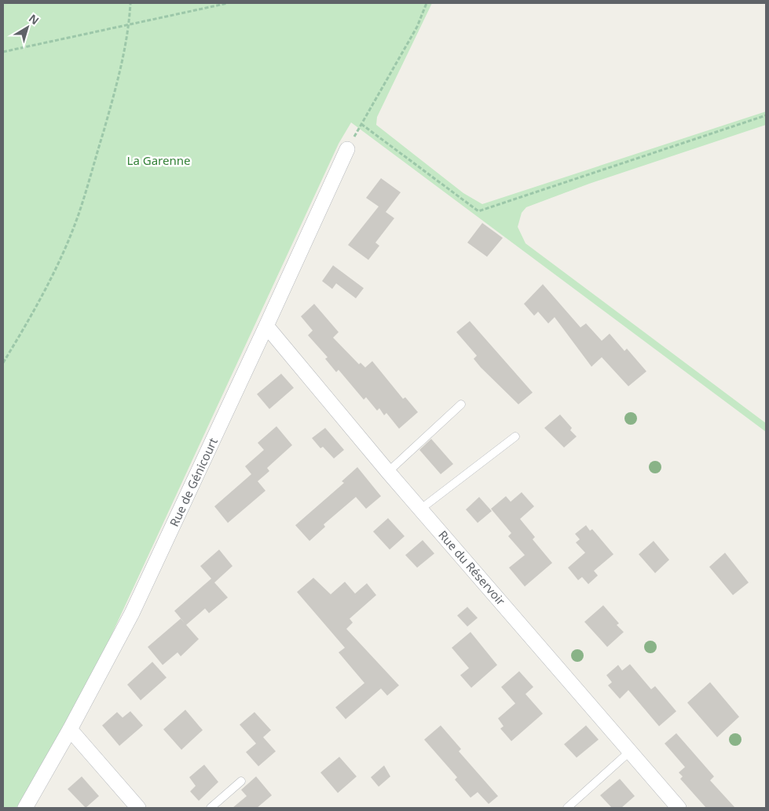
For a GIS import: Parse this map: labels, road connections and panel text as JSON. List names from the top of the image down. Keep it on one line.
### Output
{"streets":{"street":["Rue de Génicourt","Rue du Réservoir"]},"crossings":[["Rue de Génicourt","Rue du Réservoir"]],"parks":["La Garenne"],"north":"top right"}
